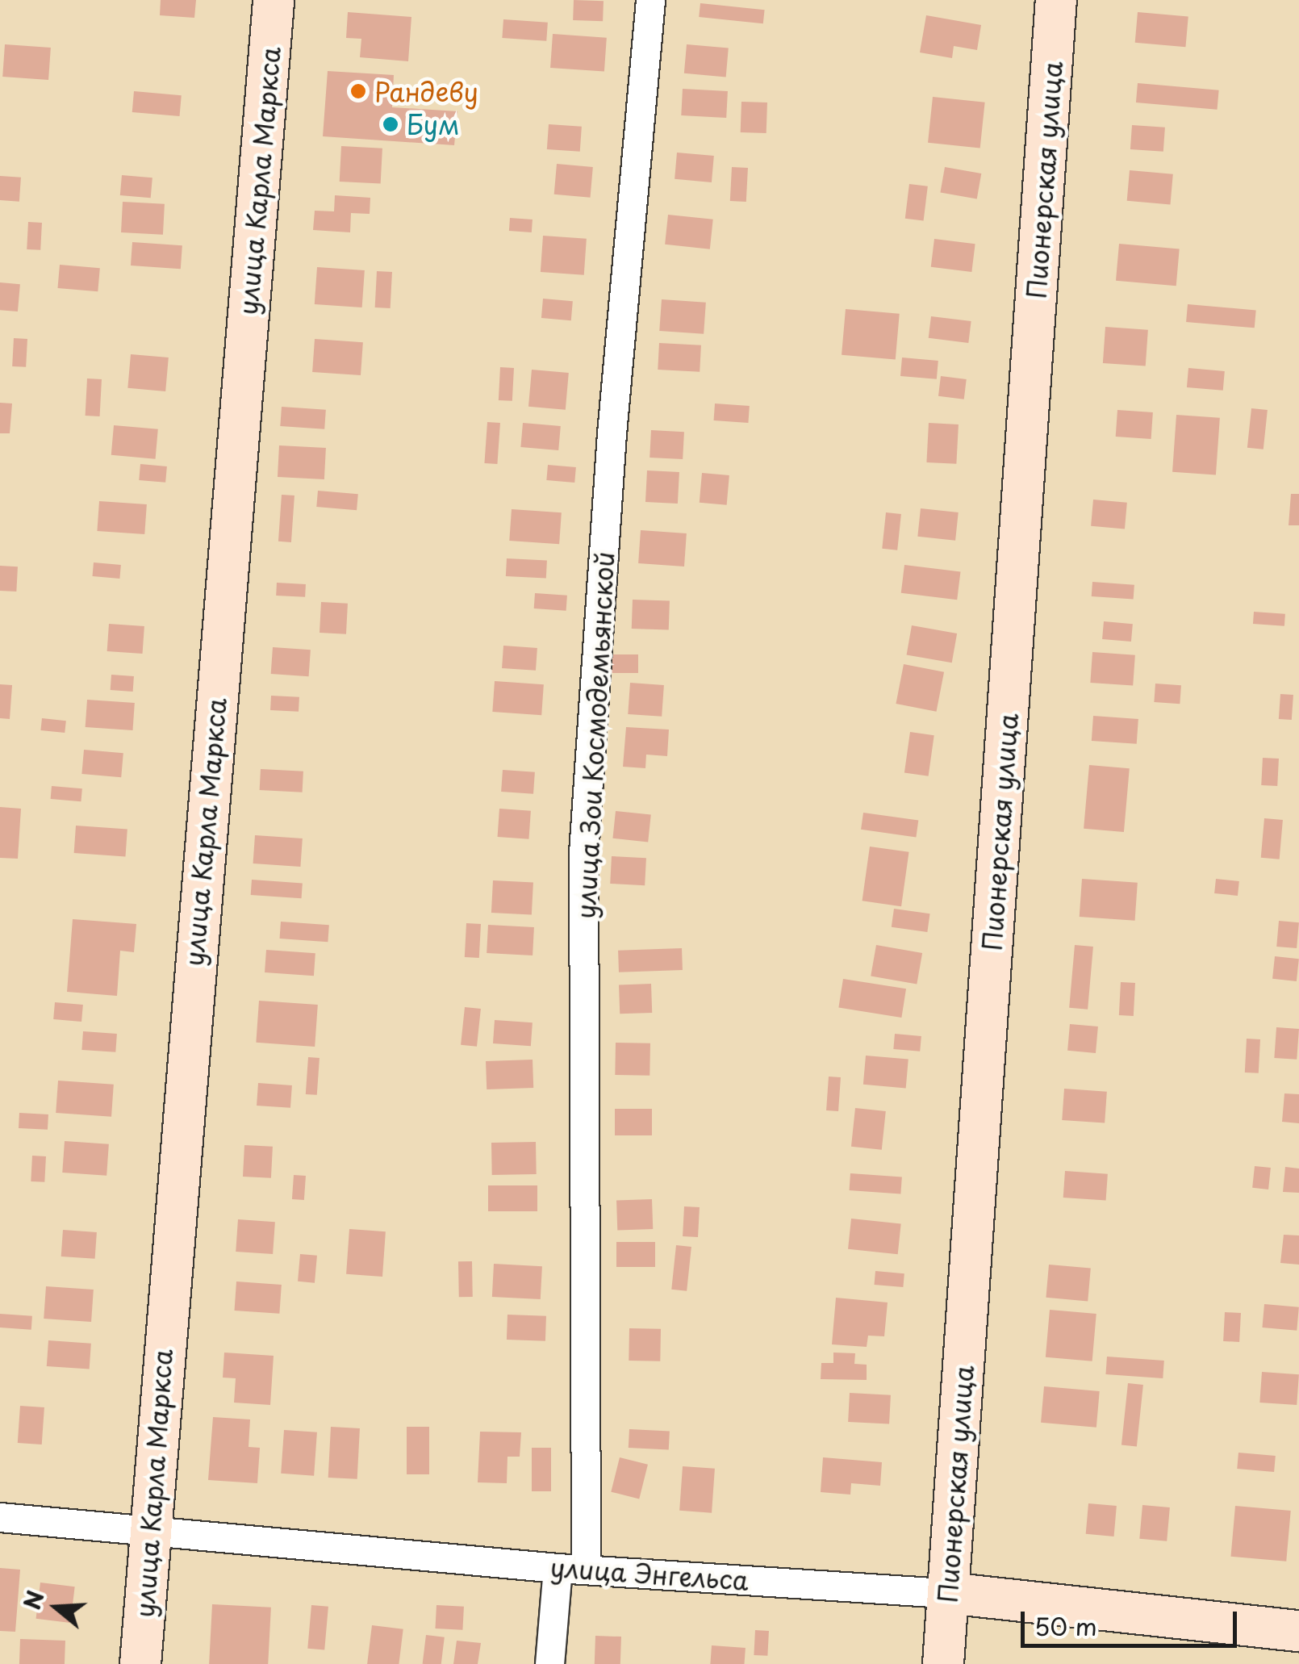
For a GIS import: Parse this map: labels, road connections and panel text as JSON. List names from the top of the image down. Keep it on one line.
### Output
{"streets":{"street":["Пионерская улица","улица Карла Маркса","улица Зои Космодемьянской","улица Энгельса"]},"crossings":[["Пионерская улица","улица Энгельса"],["улица Карла Маркса","улица Энгельса"],["улица Зои Космодемьянской","улица Энгельса"]],"places":["Рандеву","Бум"],"scale_bar":"50 m","north":"left"}
